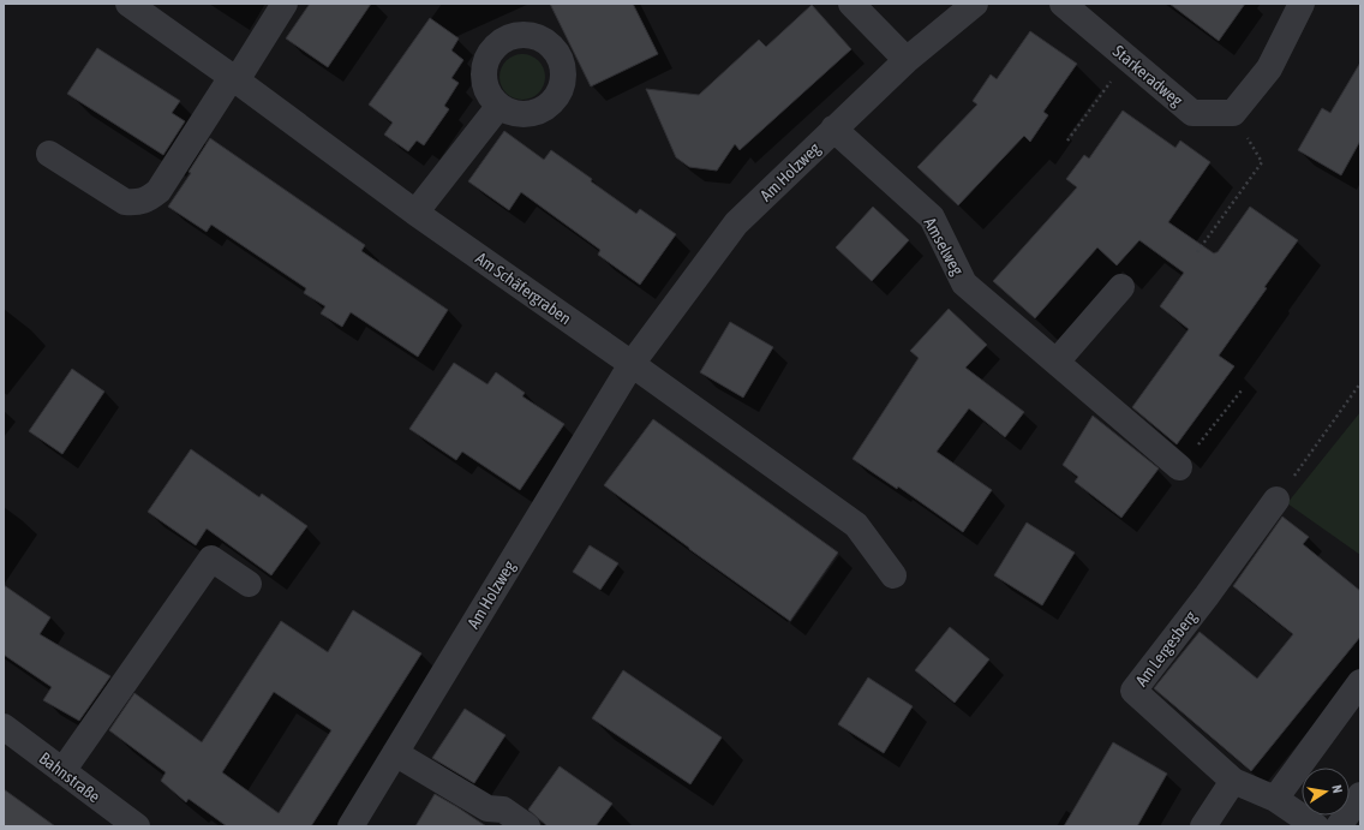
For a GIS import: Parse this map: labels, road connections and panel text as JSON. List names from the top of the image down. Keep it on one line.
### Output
{"streets":{"street":["Starkeradweg","Am Holzweg","Amselweg","Am Schäfergraben","Am Lergesberg","Bahnstraße"]},"crossings":[["Am Holzweg","Amselweg"],["Am Holzweg","Am Schäfergraben"]],"north":"right"}
